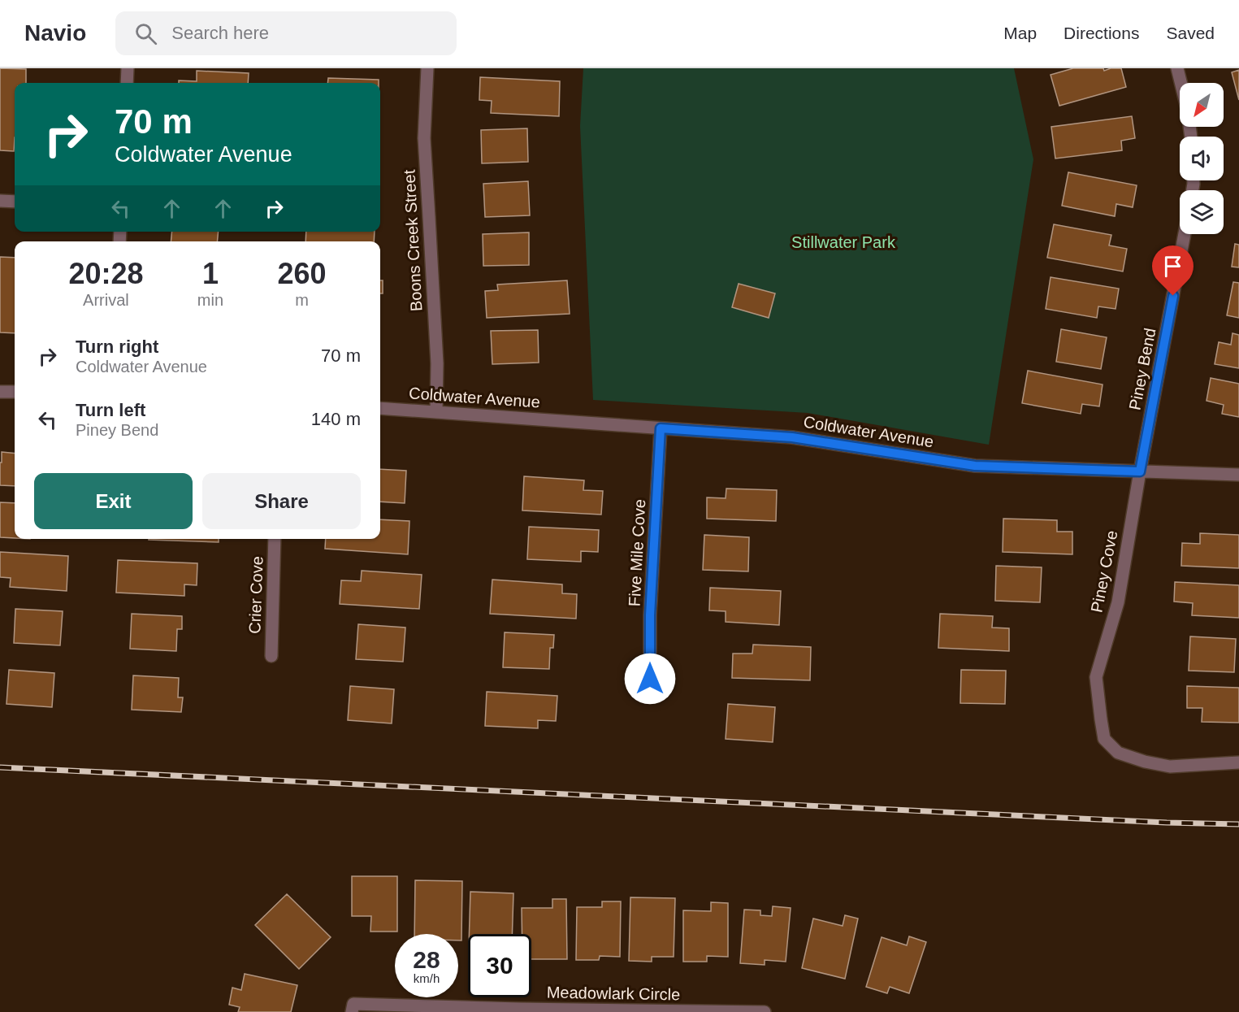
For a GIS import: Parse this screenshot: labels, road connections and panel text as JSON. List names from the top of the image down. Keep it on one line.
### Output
{"streets":{"street":["Boons Creek Street","Piney Bend","Coldwater Avenue","Five Mile Cove","Piney Cove","Crier Cove","Meadowlark Circle"]},"crossings":[["Boons Creek Street","Coldwater Avenue"],["Piney Bend","Coldwater Avenue"],["Piney Bend","Piney Cove"],["Coldwater Avenue","Five Mile Cove"],["Coldwater Avenue","Piney Cove"]],"parks":["Stillwater Park"],"north":"bottom left","page":{"header":"Navio","search":"Search here","nav":["Map","Directions","Saved"],"turn":["70 m","Coldwater Avenue"],"eta":["20:28","Arrival","1","min","260","m"],"list":[{"name":"Turn right","note":"Coldwater Avenue","value":"70 m"},{"name":"Turn left","note":"Piney Bend","value":"140 m"}],"buttons":["Exit","Share"],"speed":"28 km/h","limit":"30"}}
